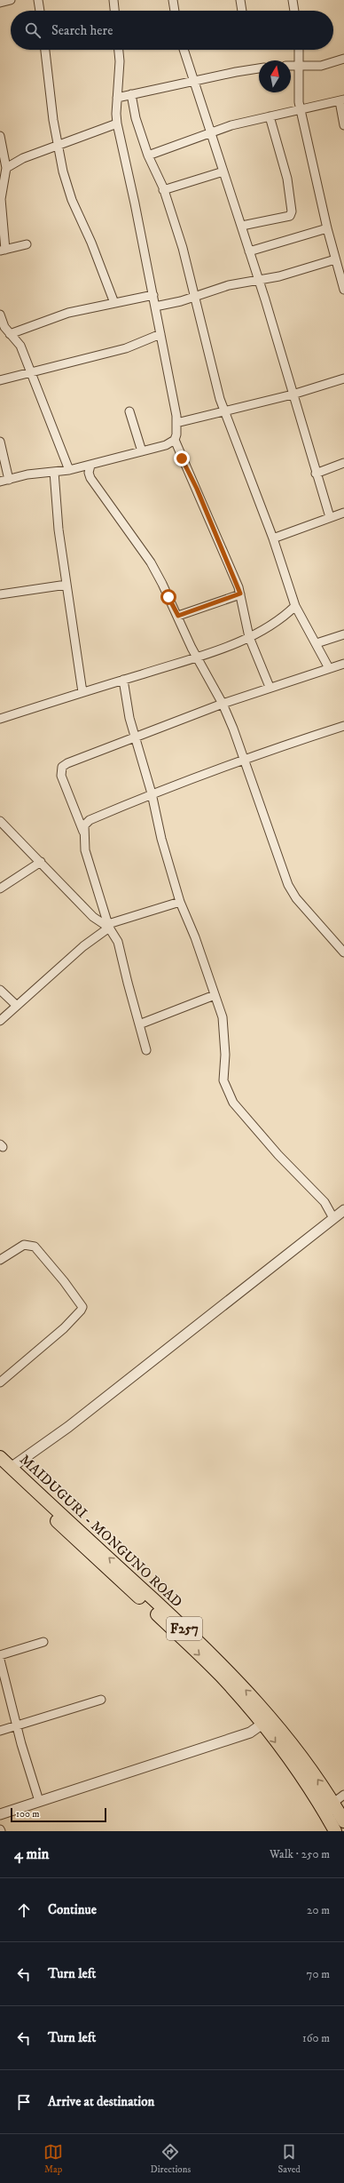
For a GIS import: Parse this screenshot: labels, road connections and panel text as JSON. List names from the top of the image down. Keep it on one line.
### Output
{"streets":{"main road":["MAIDUGURI - MONGUNO ROAD","F257"]},"scale_bar":"100 m","north":"top","page":{"search":"Search here","scale":"100 m","heading":["4 min","Walk · 250 m"],"list":[["Continue","20 m"],["Turn left","70 m"],["Turn left","160 m"],"Arrive at destination"],"nav":["Map","Directions","Saved"]}}
